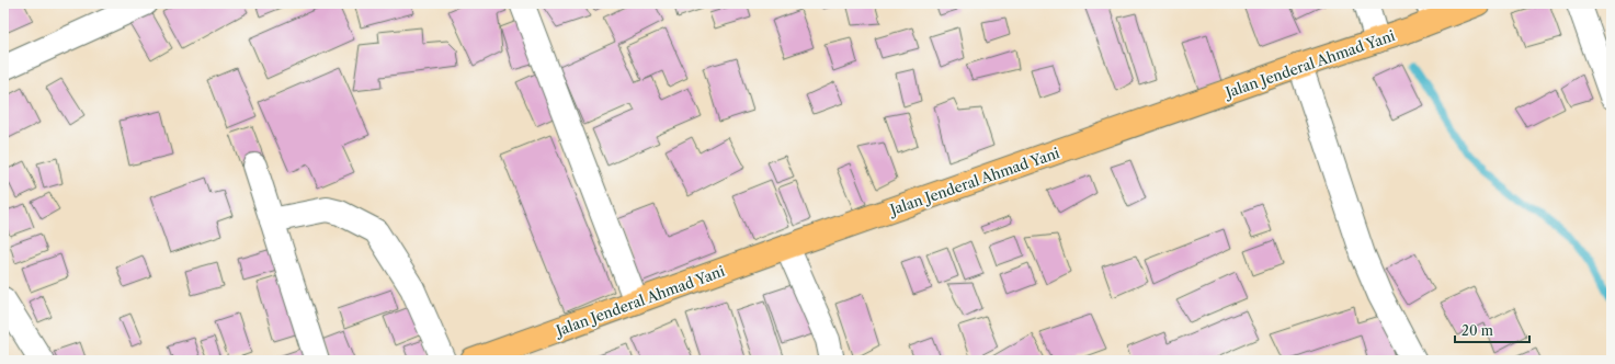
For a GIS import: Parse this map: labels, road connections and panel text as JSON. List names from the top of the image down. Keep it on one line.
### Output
{"streets":{"main road":["Jalan Jenderal Ahmad Yani"]},"scale_bar":"20 m"}
